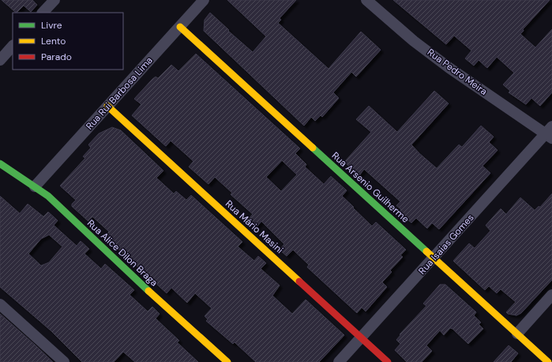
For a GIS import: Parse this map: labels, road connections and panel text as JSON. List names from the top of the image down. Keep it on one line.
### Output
{"streets":{"street":["Rua Pedro Meira","Rua Rui Barbosa Lima","Rua Arsenio Guilherme","Rua Mário Masini","Rua Isaias Gomes","Rua Alice Dilon Braga"]},"crossings":[["Rua Pedro Meira","Rua Isaias Gomes"],["Rua Rui Barbosa Lima","Rua Arsenio Guilherme"],["Rua Rui Barbosa Lima","Rua Mário Masini"],["Rua Rui Barbosa Lima","Rua Alice Dilon Braga"],["Rua Arsenio Guilherme","Rua Isaias Gomes"],["Rua Mário Masini","Rua Isaias Gomes"]],"legend":["Livre","Lento","Parado"]}
